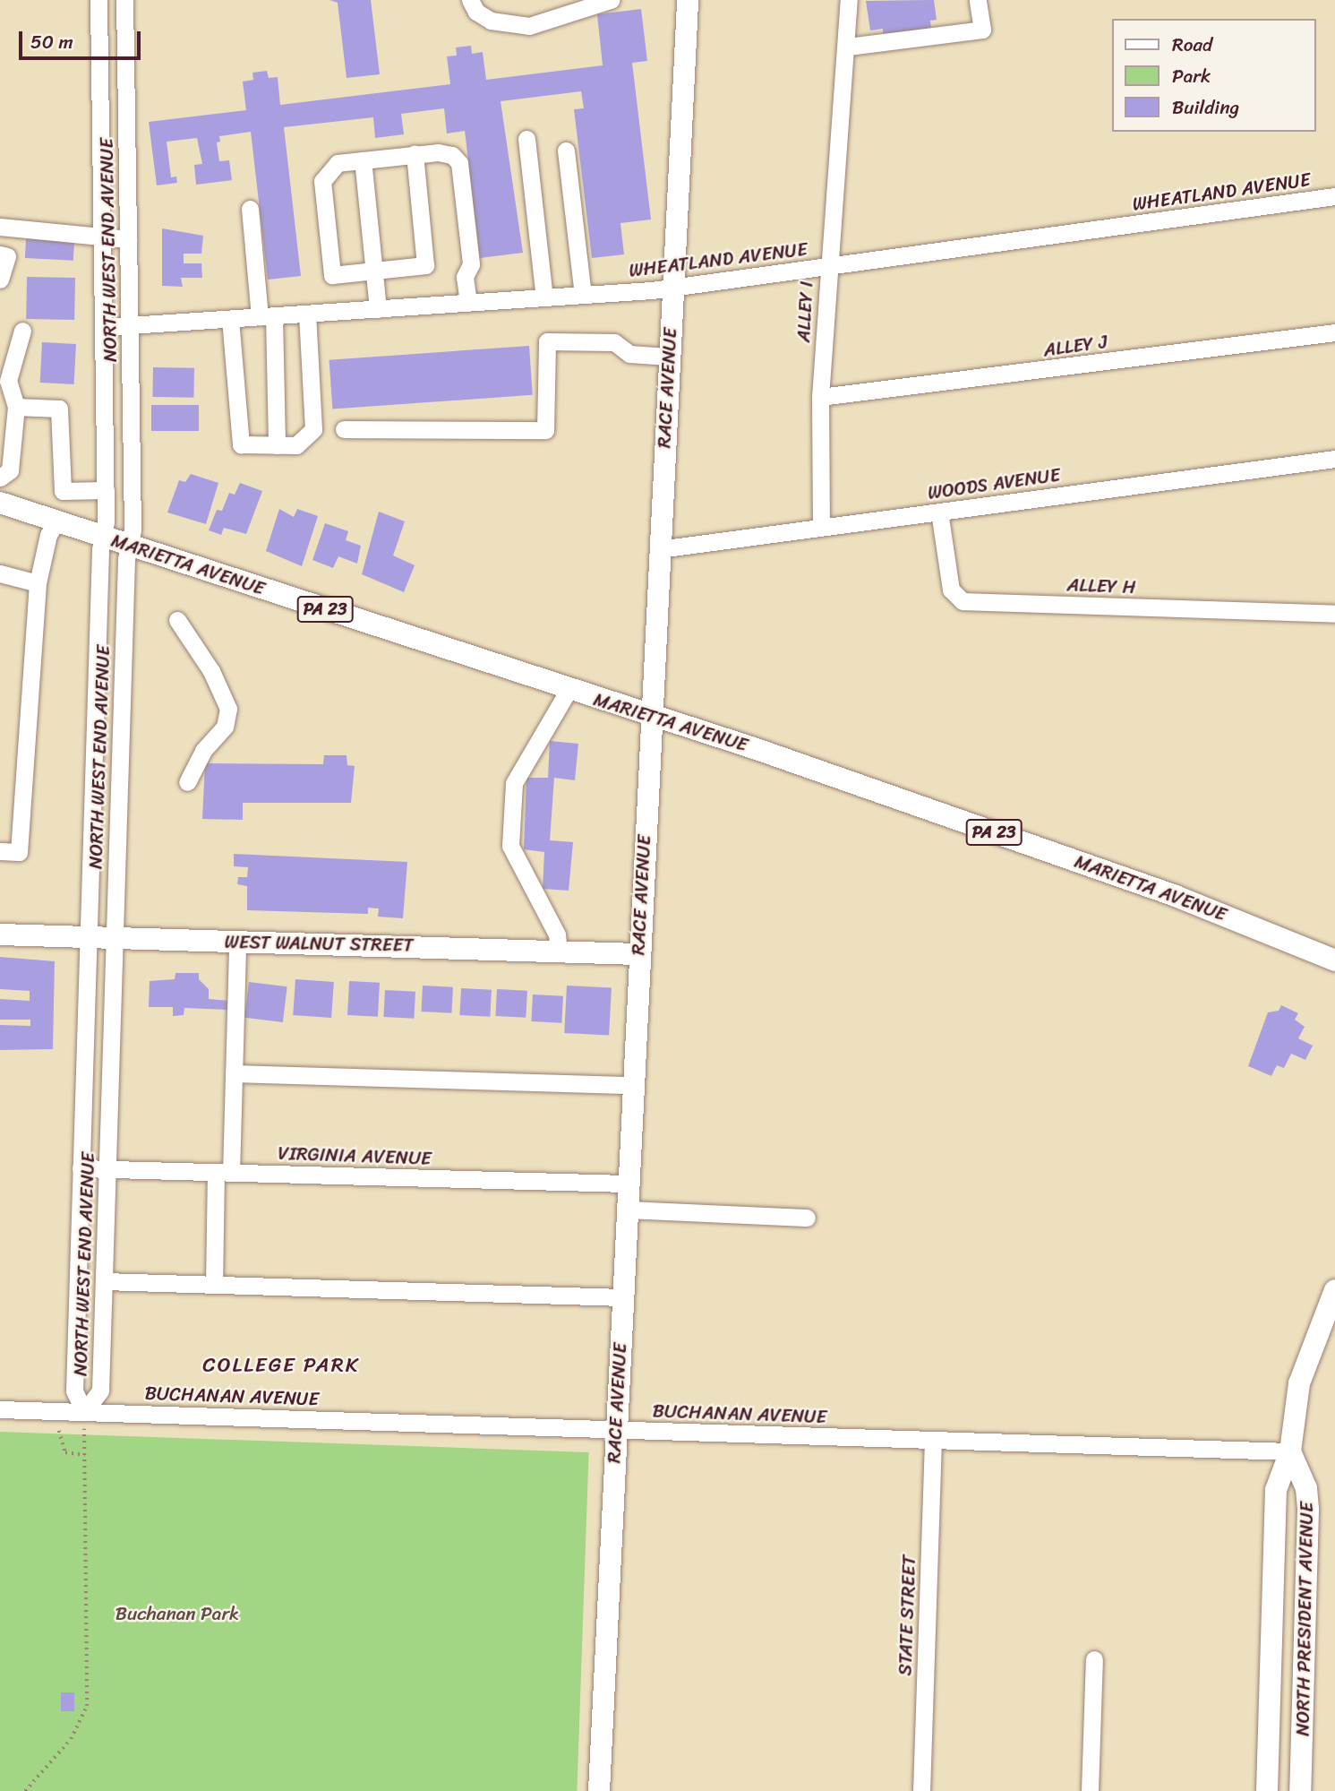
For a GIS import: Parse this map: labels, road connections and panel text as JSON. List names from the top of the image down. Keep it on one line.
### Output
{"streets":{"main road":["RACE AVENUE","MARIETTA AVENUE","PA 23","WEST WALNUT STREET","NORTH PRESIDENT AVENUE"],"street":["WHEATLAND AVENUE","NORTH WEST END AVENUE","ALLEY I","ALLEY J","WOODS AVENUE","ALLEY H","VIRGINIA AVENUE","BUCHANAN AVENUE","STATE STREET"]},"crossings":[["WHEATLAND AVENUE","NORTH WEST END AVENUE"],["WHEATLAND AVENUE","ALLEY I"],["WHEATLAND AVENUE","RACE AVENUE"],["NORTH WEST END AVENUE","MARIETTA AVENUE"],["NORTH WEST END AVENUE","WEST WALNUT STREET"],["NORTH WEST END AVENUE","VIRGINIA AVENUE"],["NORTH WEST END AVENUE","BUCHANAN AVENUE"],["ALLEY I","ALLEY J"],["ALLEY I","WOODS AVENUE"],["RACE AVENUE","WOODS AVENUE"],["RACE AVENUE","MARIETTA AVENUE"],["RACE AVENUE","WEST WALNUT STREET"],["RACE AVENUE","VIRGINIA AVENUE"],["RACE AVENUE","BUCHANAN AVENUE"],["WOODS AVENUE","ALLEY H"],["BUCHANAN AVENUE","STATE STREET"],["BUCHANAN AVENUE","NORTH PRESIDENT AVENUE"]],"districts":["COLLEGE PARK"],"parks":["Buchanan Park"],"legend":["Road","Park","Building"],"scale_bar":"50 m"}
